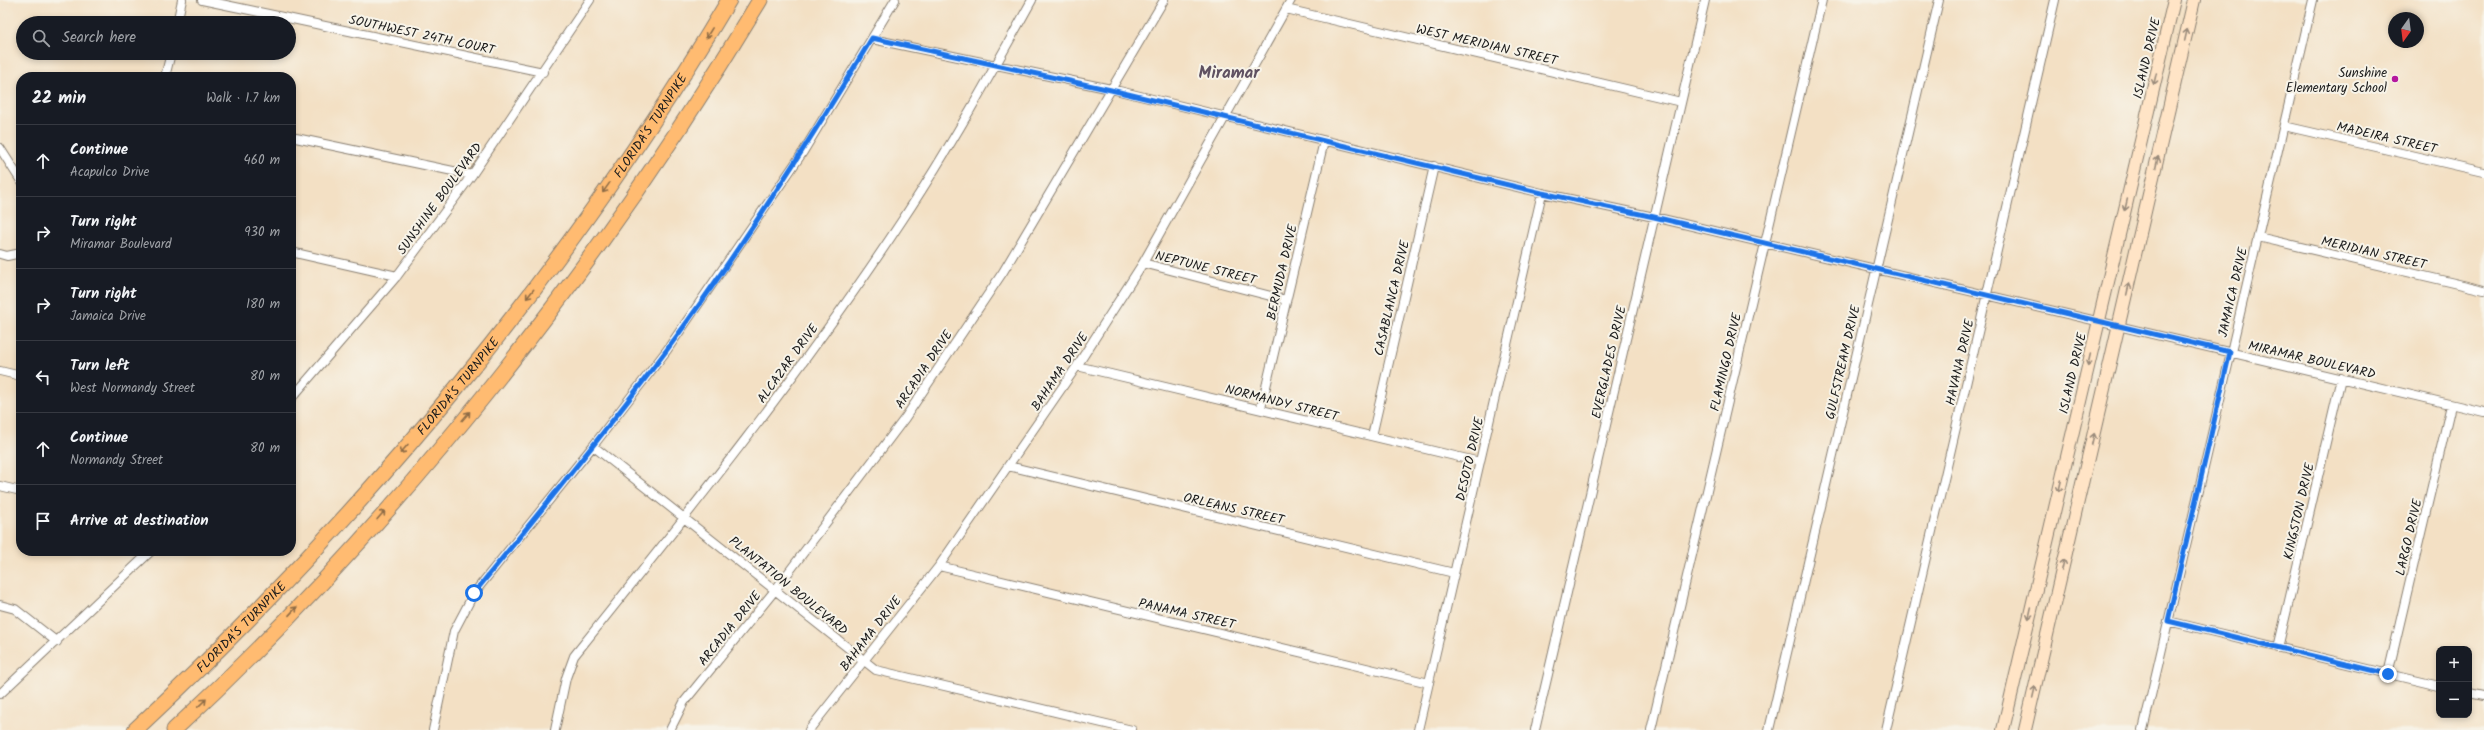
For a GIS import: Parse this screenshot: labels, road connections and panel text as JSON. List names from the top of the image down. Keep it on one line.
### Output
{"streets":{"highway":["FLORIDA'S TURNPIKE"],"street":["SOUTHWEST 24TH COURT","WEST MERIDIAN STREET","ISLAND DRIVE","MADEIRA STREET","SUNSHINE BOULEVARD","MERIDIAN STREET","NEPTUNE STREET","BERMUDA DRIVE","JAMAICA DRIVE","CASABLANCA DRIVE","MIRAMAR BOULEVARD","EVERGLADES DRIVE","FLAMINGO DRIVE","GULFSTREAM DRIVE","HAVANA DRIVE","ALCAZAR DRIVE","ARCADIA DRIVE","BAHAMA DRIVE","NORMANDY STREET","DESOTO DRIVE","ORLEANS STREET","KINGSTON DRIVE","LARGO DRIVE","PLANTATION BOULEVARD","PANAMA STREET"]},"crossings":[["SOUTHWEST 24TH COURT","SUNSHINE BOULEVARD"],["WEST MERIDIAN STREET","EVERGLADES DRIVE"],["WEST MERIDIAN STREET","BAHAMA DRIVE"],["ISLAND DRIVE","MIRAMAR BOULEVARD"],["MADEIRA STREET","JAMAICA DRIVE"],["MERIDIAN STREET","JAMAICA DRIVE"],["NEPTUNE STREET","BERMUDA DRIVE"],["NEPTUNE STREET","BAHAMA DRIVE"],["BERMUDA DRIVE","MIRAMAR BOULEVARD"],["BERMUDA DRIVE","NORMANDY STREET"],["JAMAICA DRIVE","MIRAMAR BOULEVARD"],["CASABLANCA DRIVE","MIRAMAR BOULEVARD"],["CASABLANCA DRIVE","NORMANDY STREET"],["MIRAMAR BOULEVARD","EVERGLADES DRIVE"],["MIRAMAR BOULEVARD","FLAMINGO DRIVE"],["MIRAMAR BOULEVARD","GULFSTREAM DRIVE"],["MIRAMAR BOULEVARD","HAVANA DRIVE"],["MIRAMAR BOULEVARD","ALCAZAR DRIVE"],["MIRAMAR BOULEVARD","ARCADIA DRIVE"],["MIRAMAR BOULEVARD","BAHAMA DRIVE"],["MIRAMAR BOULEVARD","DESOTO DRIVE"],["MIRAMAR BOULEVARD","KINGSTON DRIVE"],["MIRAMAR BOULEVARD","LARGO DRIVE"],["ALCAZAR DRIVE","PLANTATION BOULEVARD"],["ARCADIA DRIVE","PLANTATION BOULEVARD"],["BAHAMA DRIVE","NORMANDY STREET"],["BAHAMA DRIVE","ORLEANS STREET"],["BAHAMA DRIVE","PLANTATION BOULEVARD"],["BAHAMA DRIVE","PANAMA STREET"],["NORMANDY STREET","DESOTO DRIVE"],["DESOTO DRIVE","ORLEANS STREET"],["DESOTO DRIVE","PANAMA STREET"]],"districts":["Miramar"],"places":["Sunshine Elementary School"],"north":"bottom","page":{"search":"Search here","heading":["22 min","Walk · 1.7 km"],"list":[["Continue","Acapulco Drive","460 m"],["Turn right","Miramar Boulevard","930 m"],["Turn right","Jamaica Drive","180 m"],["Turn left","West Normandy Street","80 m"],["Continue","Normandy Street","80 m"],"Arrive at destination"],"map_buttons":["+","−"]}}
